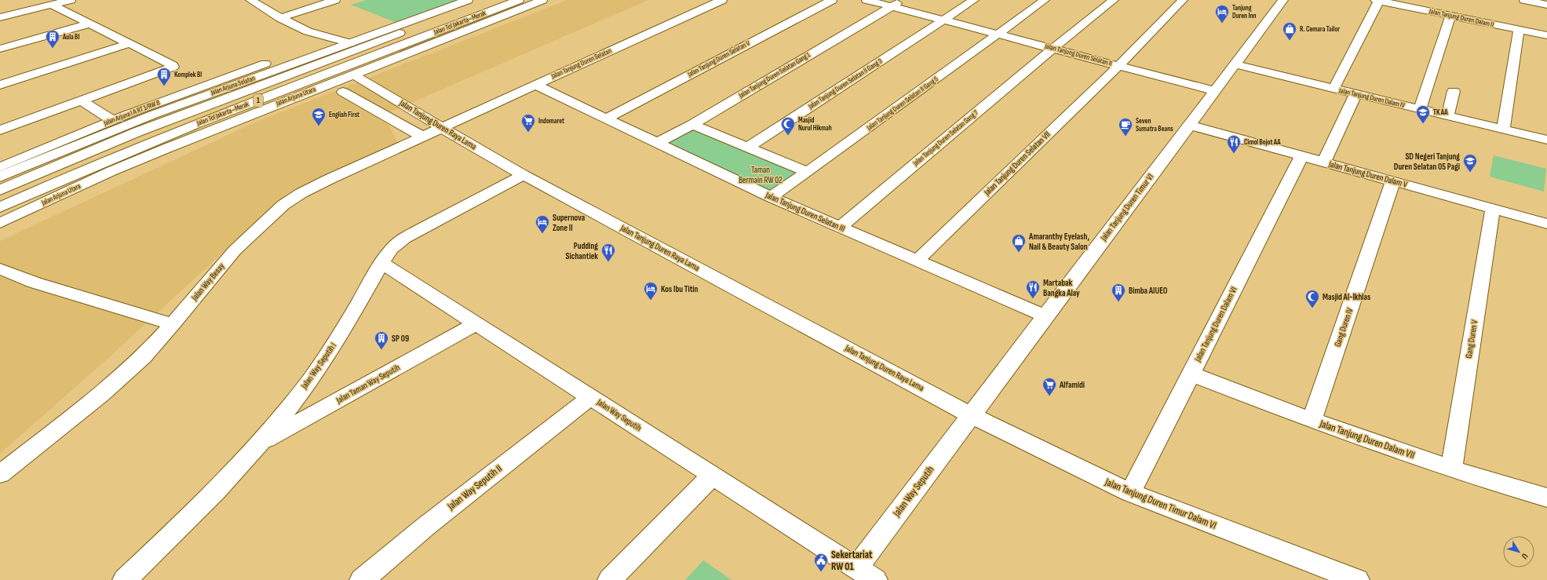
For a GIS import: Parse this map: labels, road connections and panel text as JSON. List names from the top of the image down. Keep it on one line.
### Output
{"streets":{"main road":["Jalan Tanjung Duren Dalam II","Jalan Tol Jakarta–Merak","Jalan Tanjung Duren Selatan II","Jalan Tanjung Duren Selatan V","Jalan Tanjung Duren Selatan","Jalan Tanjung Duren Selatan Gang 1","Jalan Tanjung Duren Selatan II Gang 3","Jalan Arjuna Selatan","Jalan Arjuna Utara","Jalan Tanjung Duren Dalam IV","1","Jalan Tanjung Duren Selatan II Gang 5","Jalan Arjuna I A RT 1/RW 8","Jalan Tanjung Duren Raya Lama","Jalan Tanjung Duren Selatan Gang 7","Jalan Tanjung Duren Selatan VII","Jalan Tanjung Duren Dalam V","Jalan Tanjung Duren Timur VI","Jalan Tanjung Duren Selatan III","Jalan Way Besay","Jalan Tanjung Duren Dalam VI","Gang Duren IV","Gang Duren V","Jalan Way Seputih I","Jalan Taman Way Seputih","Jalan Way Seputih","Jalan Tanjung Duren Dalam VII","Jalan Way Seputih II","Jalan Tanjung Duren Timur Dalam VI"]},"crossings":[["Jalan Tanjung Duren Selatan II","Jalan Tanjung Duren Selatan Gang 1"],["Jalan Tanjung Duren Selatan II","Jalan Tanjung Duren Selatan II Gang 3"],["Jalan Tanjung Duren Selatan II","Jalan Tanjung Duren Selatan II Gang 5"],["Jalan Tanjung Duren Selatan II","Jalan Tanjung Duren Selatan Gang 7"],["Jalan Tanjung Duren Selatan II","Jalan Tanjung Duren Selatan VII"],["Jalan Tanjung Duren Selatan II","Jalan Tanjung Duren Timur VI"],["Jalan Tanjung Duren Selatan V","Jalan Tanjung Duren Selatan III"],["Jalan Tanjung Duren Selatan","Jalan Tanjung Duren Raya Lama"],["Jalan Tanjung Duren Selatan","Jalan Tanjung Duren Selatan III"],["Jalan Tanjung Duren Selatan","Jalan Way Besay"],["Jalan Tanjung Duren Selatan Gang 1","Jalan Tanjung Duren Selatan III"],["Jalan Arjuna Utara","Jalan Tanjung Duren Raya Lama"],["Jalan Tanjung Duren Dalam IV","Jalan Tanjung Duren Timur VI"],["Jalan Tanjung Duren Raya Lama","Jalan Tanjung Duren Timur VI"],["Jalan Tanjung Duren Raya Lama","Jalan Way Besay"],["Jalan Tanjung Duren Raya Lama","Jalan Way Seputih I"],["Jalan Tanjung Duren Raya Lama","Jalan Way Seputih"],["Jalan Tanjung Duren Raya Lama","Jalan Tanjung Duren Timur Dalam VI"],["Jalan Tanjung Duren Selatan Gang 7","Jalan Tanjung Duren Selatan III"],["Jalan Tanjung Duren Selatan VII","Jalan Tanjung Duren Selatan III"],["Jalan Tanjung Duren Dalam V","Jalan Tanjung Duren Timur VI"],["Jalan Tanjung Duren Dalam V","Jalan Tanjung Duren Dalam VI"],["Jalan Tanjung Duren Dalam V","Gang Duren IV"],["Jalan Tanjung Duren Dalam V","Gang Duren V"],["Jalan Tanjung Duren Timur VI","Jalan Tanjung Duren Selatan III"],["Jalan Tanjung Duren Timur VI","Jalan Way Seputih"],["Jalan Tanjung Duren Timur VI","Jalan Tanjung Duren Timur Dalam VI"],["Jalan Tanjung Duren Dalam VI","Jalan Tanjung Duren Dalam VII"],["Jalan Tanjung Duren Dalam VI","Jalan Tanjung Duren Timur Dalam VI"],["Gang Duren IV","Jalan Tanjung Duren Dalam VII"],["Gang Duren V","Jalan Tanjung Duren Dalam VII"],["Jalan Way Seputih I","Jalan Taman Way Seputih"],["Jalan Way Seputih I","Jalan Way Seputih"],["Jalan Taman Way Seputih","Jalan Way Seputih"],["Jalan Way Seputih","Jalan Way Seputih II"],["Jalan Way Seputih","Jalan Tanjung Duren Timur Dalam VI"]],"parks":["Taman Bermain RW 02"],"places":{"hotel":["Tanjung Duren Inn","Supernova Zone II","Kos Ibu Titin"],"shop":["R. Cemara Tailor","Amaranthy Eyelash, Nail & Beauty Salon"],"building":["Aula BI","Komplek BI","Bimba AIUEO","SP 09"],"school or university":["TK AA","English First","SD Negeri Tanjung Duren Selatan 05 Pagi"],"supermarket":["Indomaret","Alfamidi"],"mosque":["Masjid Nurul Hikmah","Masjid Al-Ikhlas"],"cafe":["Seven Sumatra Beans"],"restaurant":["Cimol Bojot AA","Pudding Sichantiek","Martabak Bangka Alay"],"public building":["Sekertariat RW 01"]},"north":"bottom right"}
